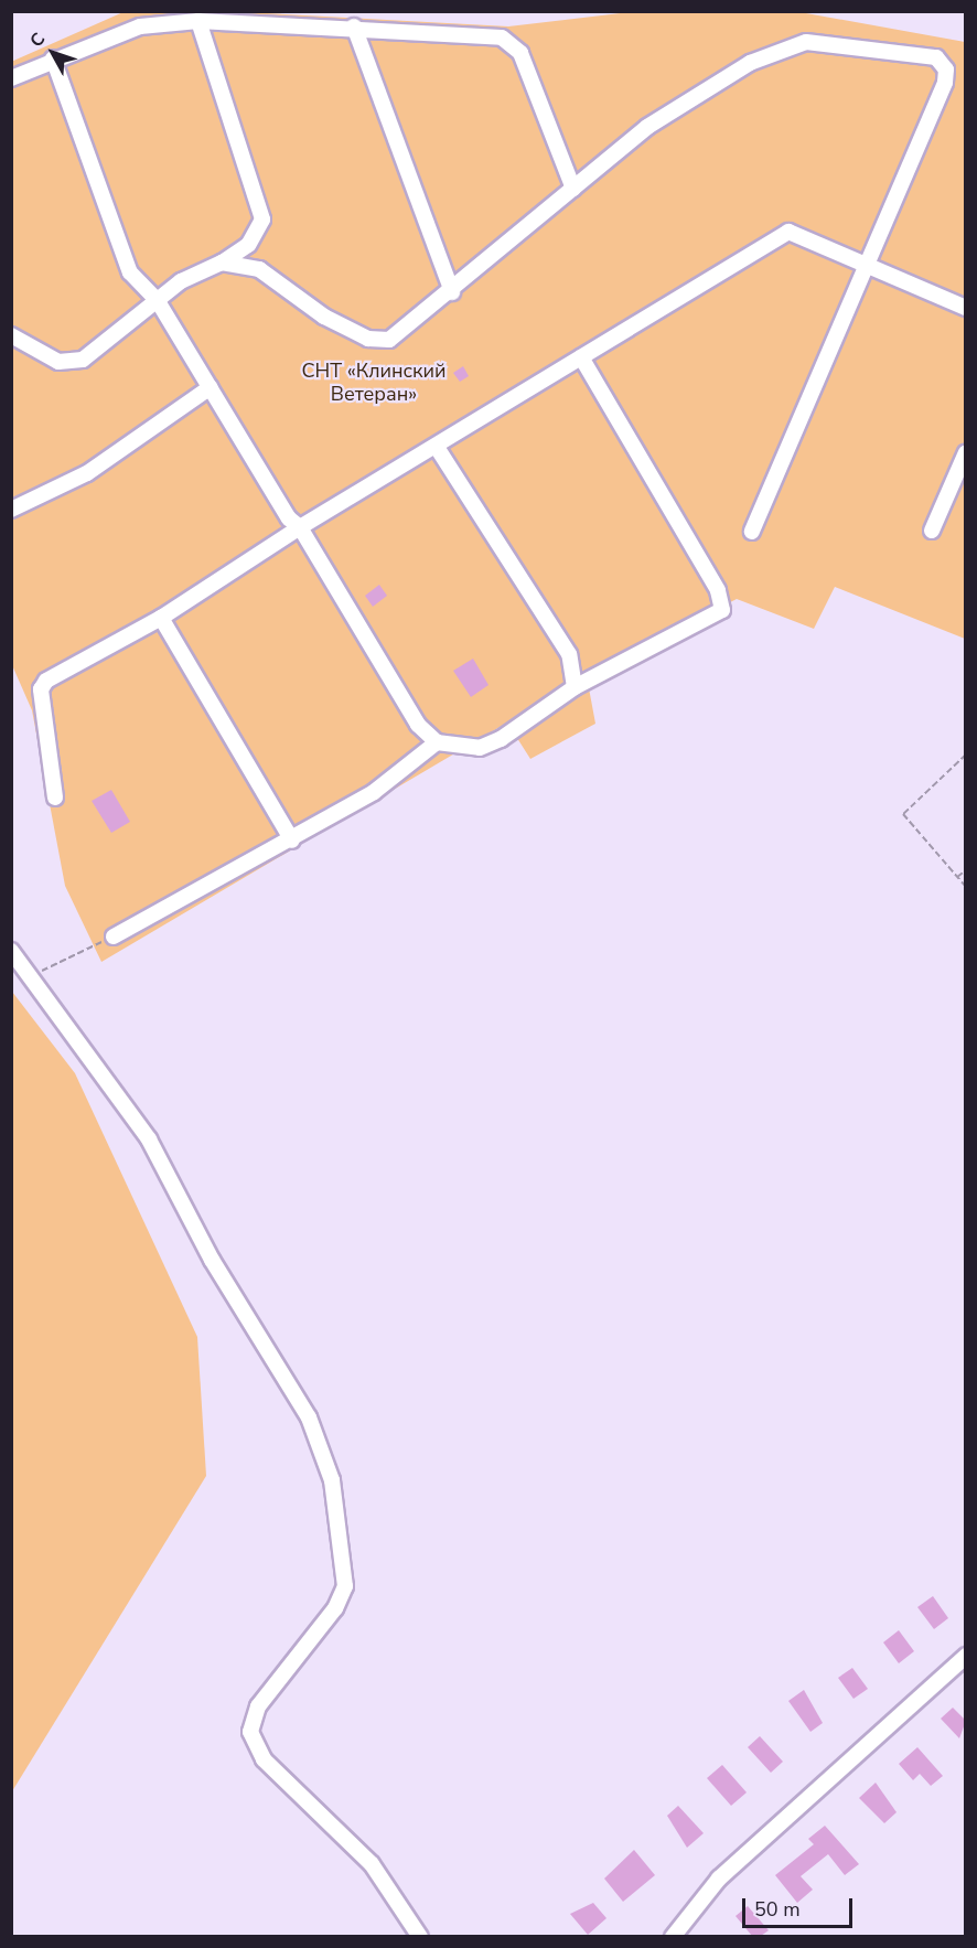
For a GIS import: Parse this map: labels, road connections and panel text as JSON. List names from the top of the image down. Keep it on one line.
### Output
{"parks":["СНТ «Клинский Ветеран»"],"scale_bar":"50 m","north":"top left"}
